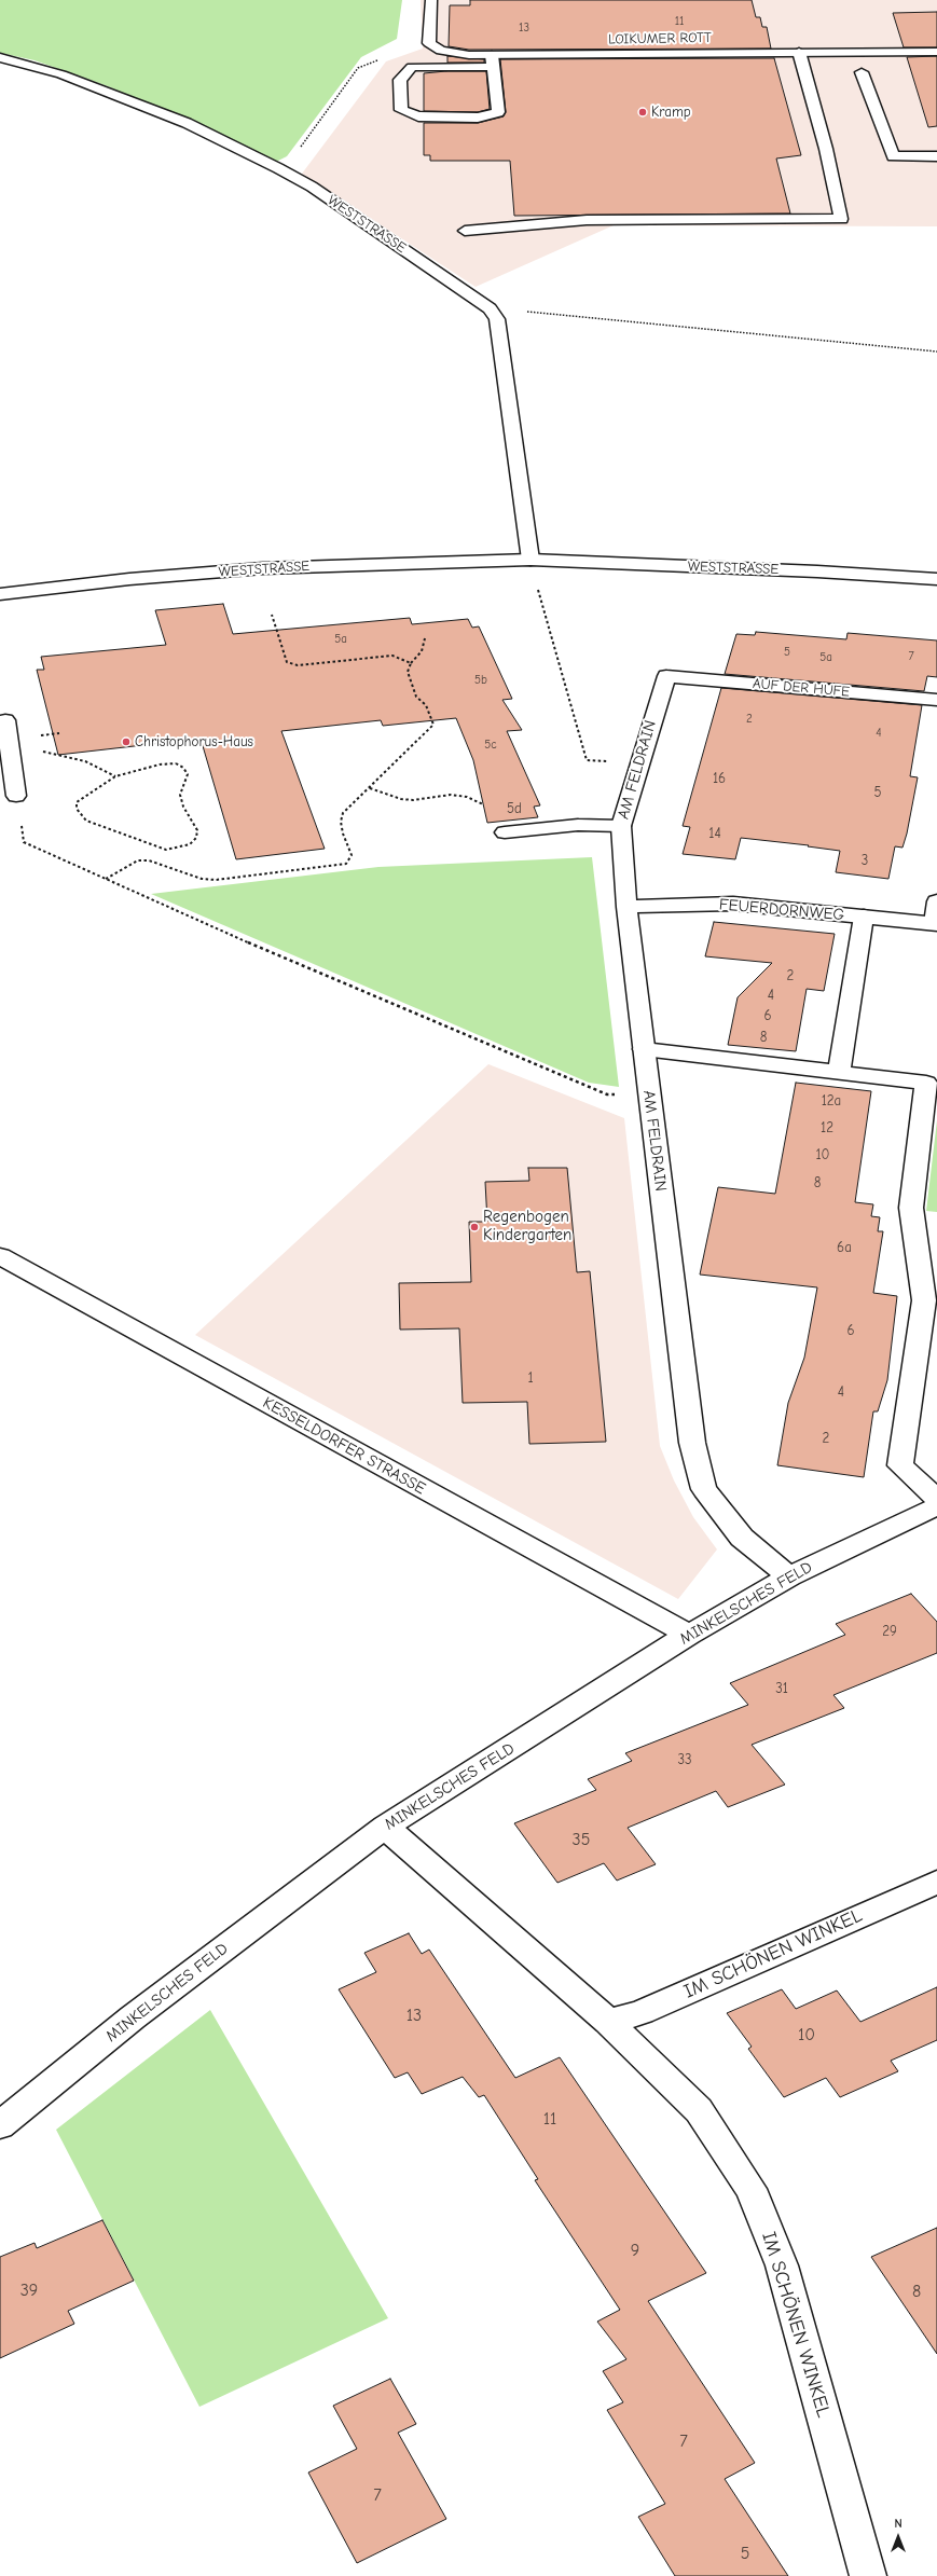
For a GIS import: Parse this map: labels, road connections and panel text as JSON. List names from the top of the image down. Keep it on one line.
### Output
{"streets":{"street":["LOIKUMER ROTT","WESTSTRASSE","AUF DER HUFE","AM FELDRAIN","FEUERDORNWEG","KESSELDORFER STRASSE","MINKELSCHES FELD","IM SCHÖNEN WINKEL"]},"crossings":[["AUF DER HUFE","AM FELDRAIN"],["AM FELDRAIN","FEUERDORNWEG"],["AM FELDRAIN","MINKELSCHES FELD"],["KESSELDORFER STRASSE","MINKELSCHES FELD"],["MINKELSCHES FELD","IM SCHÖNEN WINKEL"]],"places":["Kramp","Christophorus-Haus","Regenbogen Kindergarten"],"house_numbers":["11","13","5a","5","7","5a","5b","2","4","5c","16","5","5d","14","3","2","4","6","8","12a","12","10","8","6a","6","1","4","2","29","31","33","35","13","10","11","9","39","8","7","7","5"],"north":"top"}
